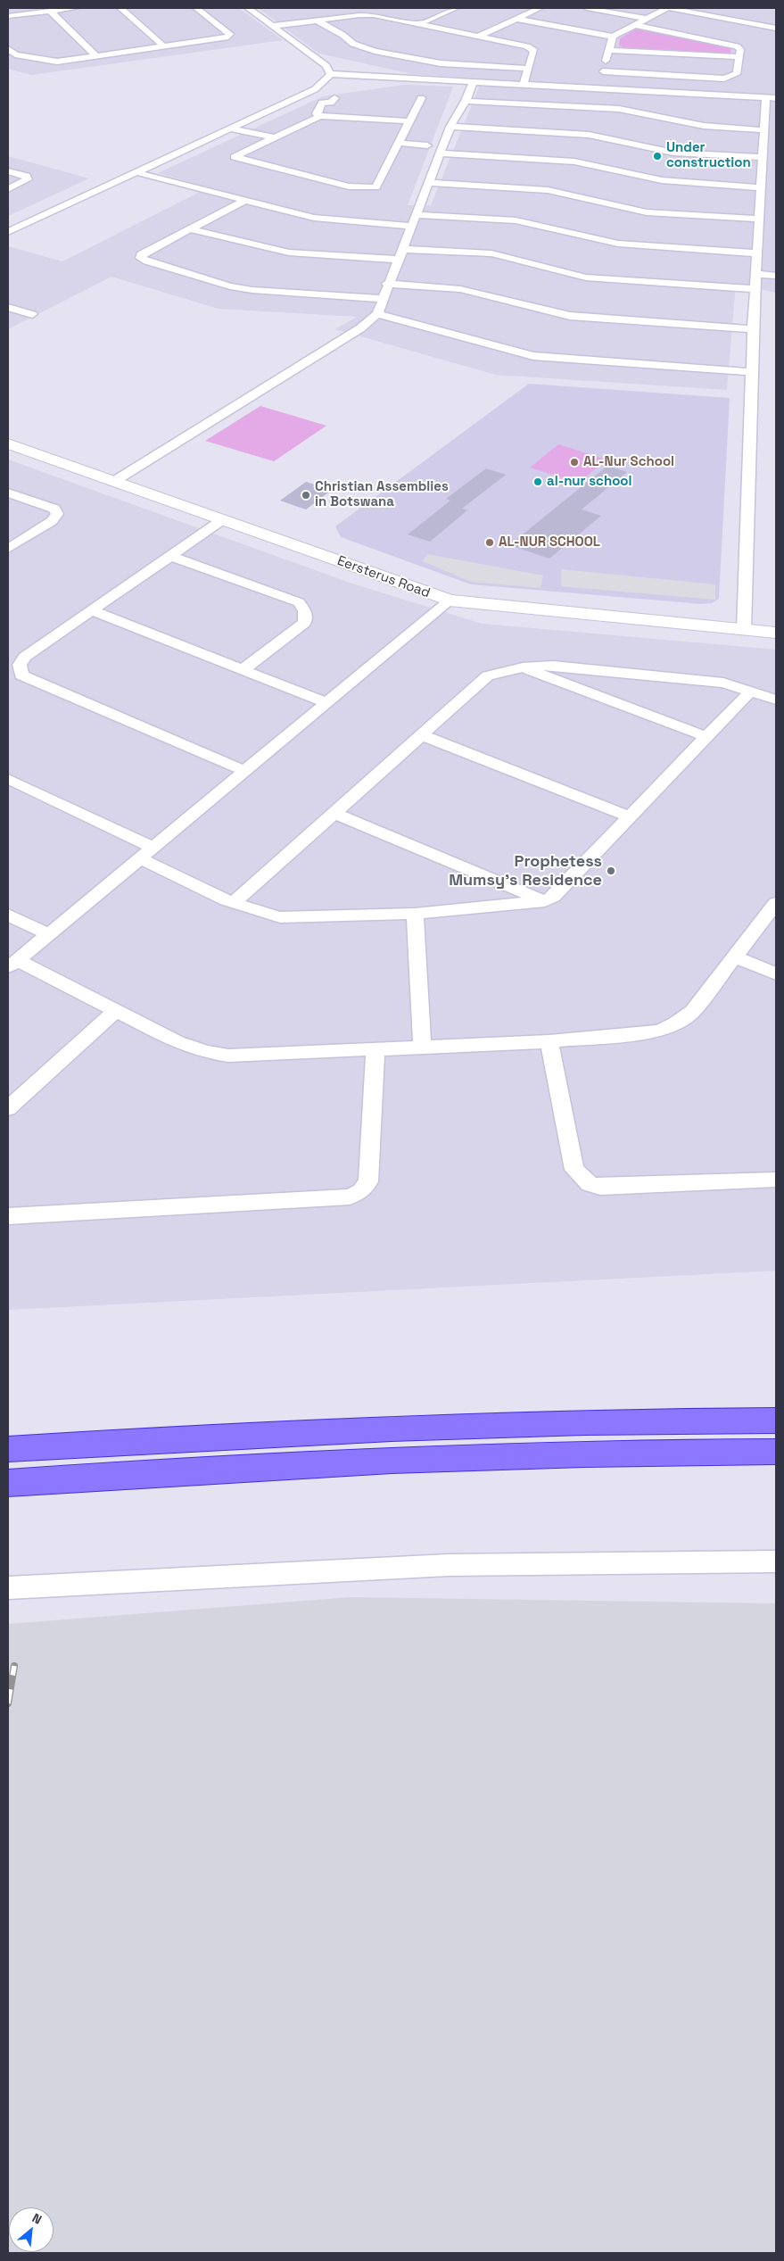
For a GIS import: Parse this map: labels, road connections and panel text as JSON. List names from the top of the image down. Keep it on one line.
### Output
{"streets":{"street":["Eersterus Road"]},"places":["Under construction","AL-Nur School","al-nur school","Christian Assemblies in Botswana","AL-NUR SCHOOL","Prophetess Mumsy's Residence"],"north":"top right"}
